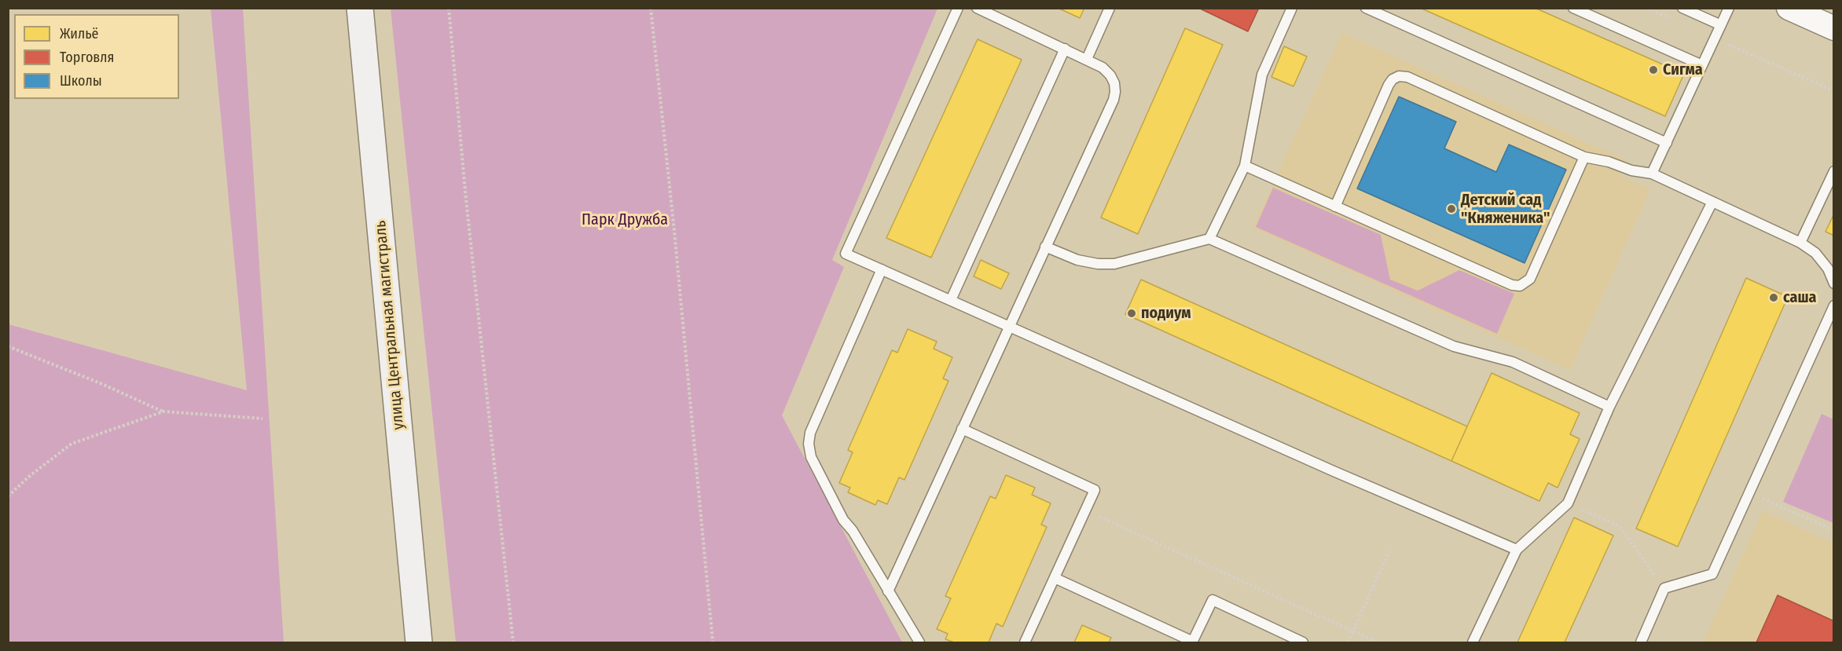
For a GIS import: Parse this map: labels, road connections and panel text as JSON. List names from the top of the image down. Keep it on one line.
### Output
{"streets":{"main road":["улица Центральная магистраль"]},"parks":["Парк Дружба"],"places":["Сигма","Детский сад \"Княженика\"","саша","подиум"],"legend":["Жильё","Торговля","Школы"]}
